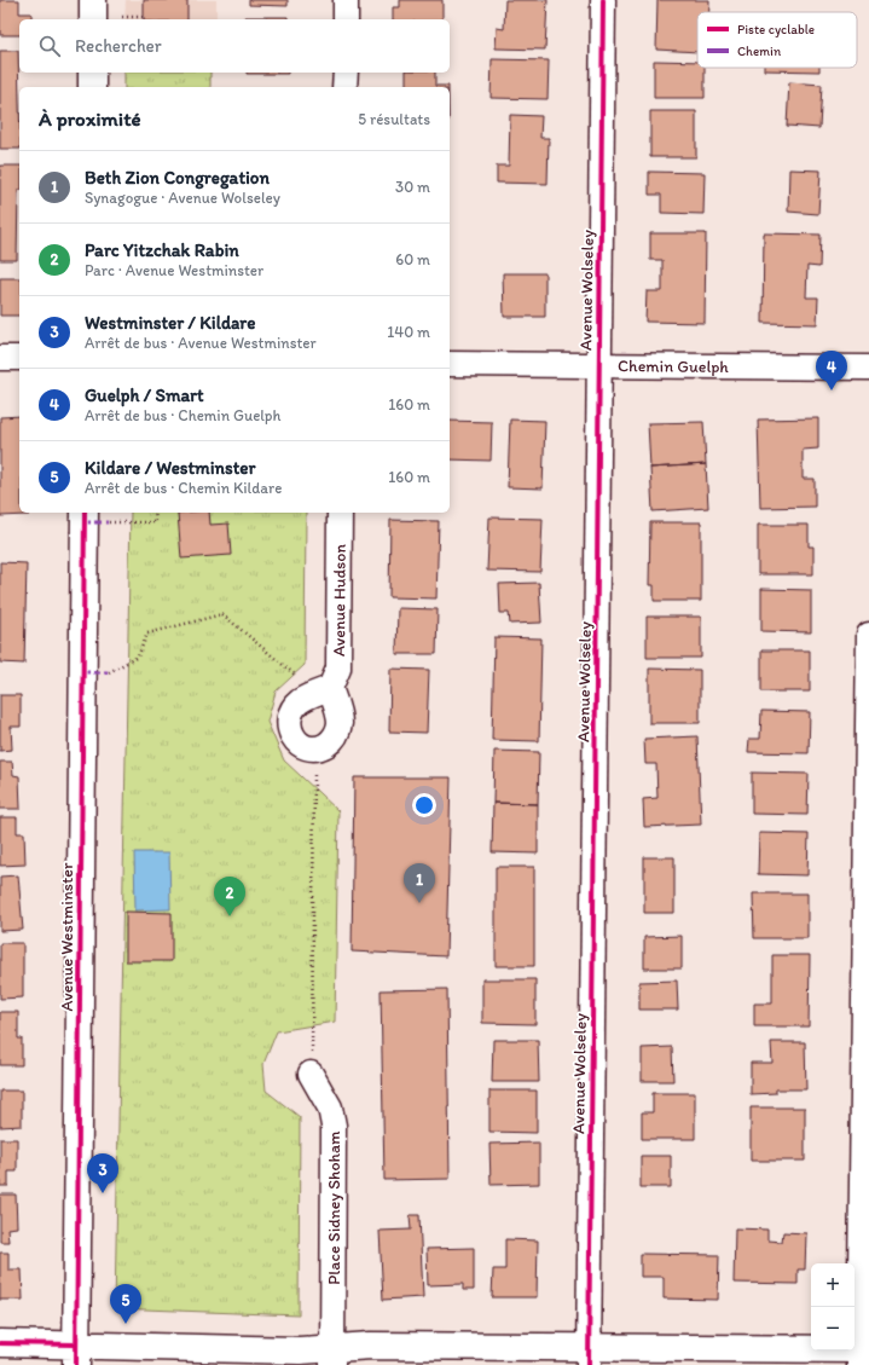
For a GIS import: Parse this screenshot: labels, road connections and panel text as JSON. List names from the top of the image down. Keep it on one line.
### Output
{"streets":{"street":["Avenue Wolseley","Chemin Guelph","Avenue Hudson","Avenue Westminster","Place Sidney Shoham"]},"crossings":[["Avenue Wolseley","Chemin Guelph"]],"legend":["Piste cyclable","Chemin"],"page":{"search":"Rechercher","heading":["À proximité","5 résultats"],"list":[{"mark":"1","name":"Beth Zion Congregation","note":"Synagogue · Avenue Wolseley","value":"30 m"},{"mark":"2","name":"Parc Yitzchak Rabin","note":"Parc · Avenue Westminster","value":"60 m"},{"mark":"3","name":"Westminster / Kildare","note":"Arrêt de bus · Avenue Westminster","value":"140 m"},{"mark":"4","name":"Guelph / Smart","note":"Arrêt de bus · Chemin Guelph","value":"160 m"},{"mark":"5","name":"Kildare / Westminster","note":"Arrêt de bus · Chemin Kildare","value":"160 m"}],"pins":["4","1","2","3","5"],"map_buttons":["+","−"]}}
